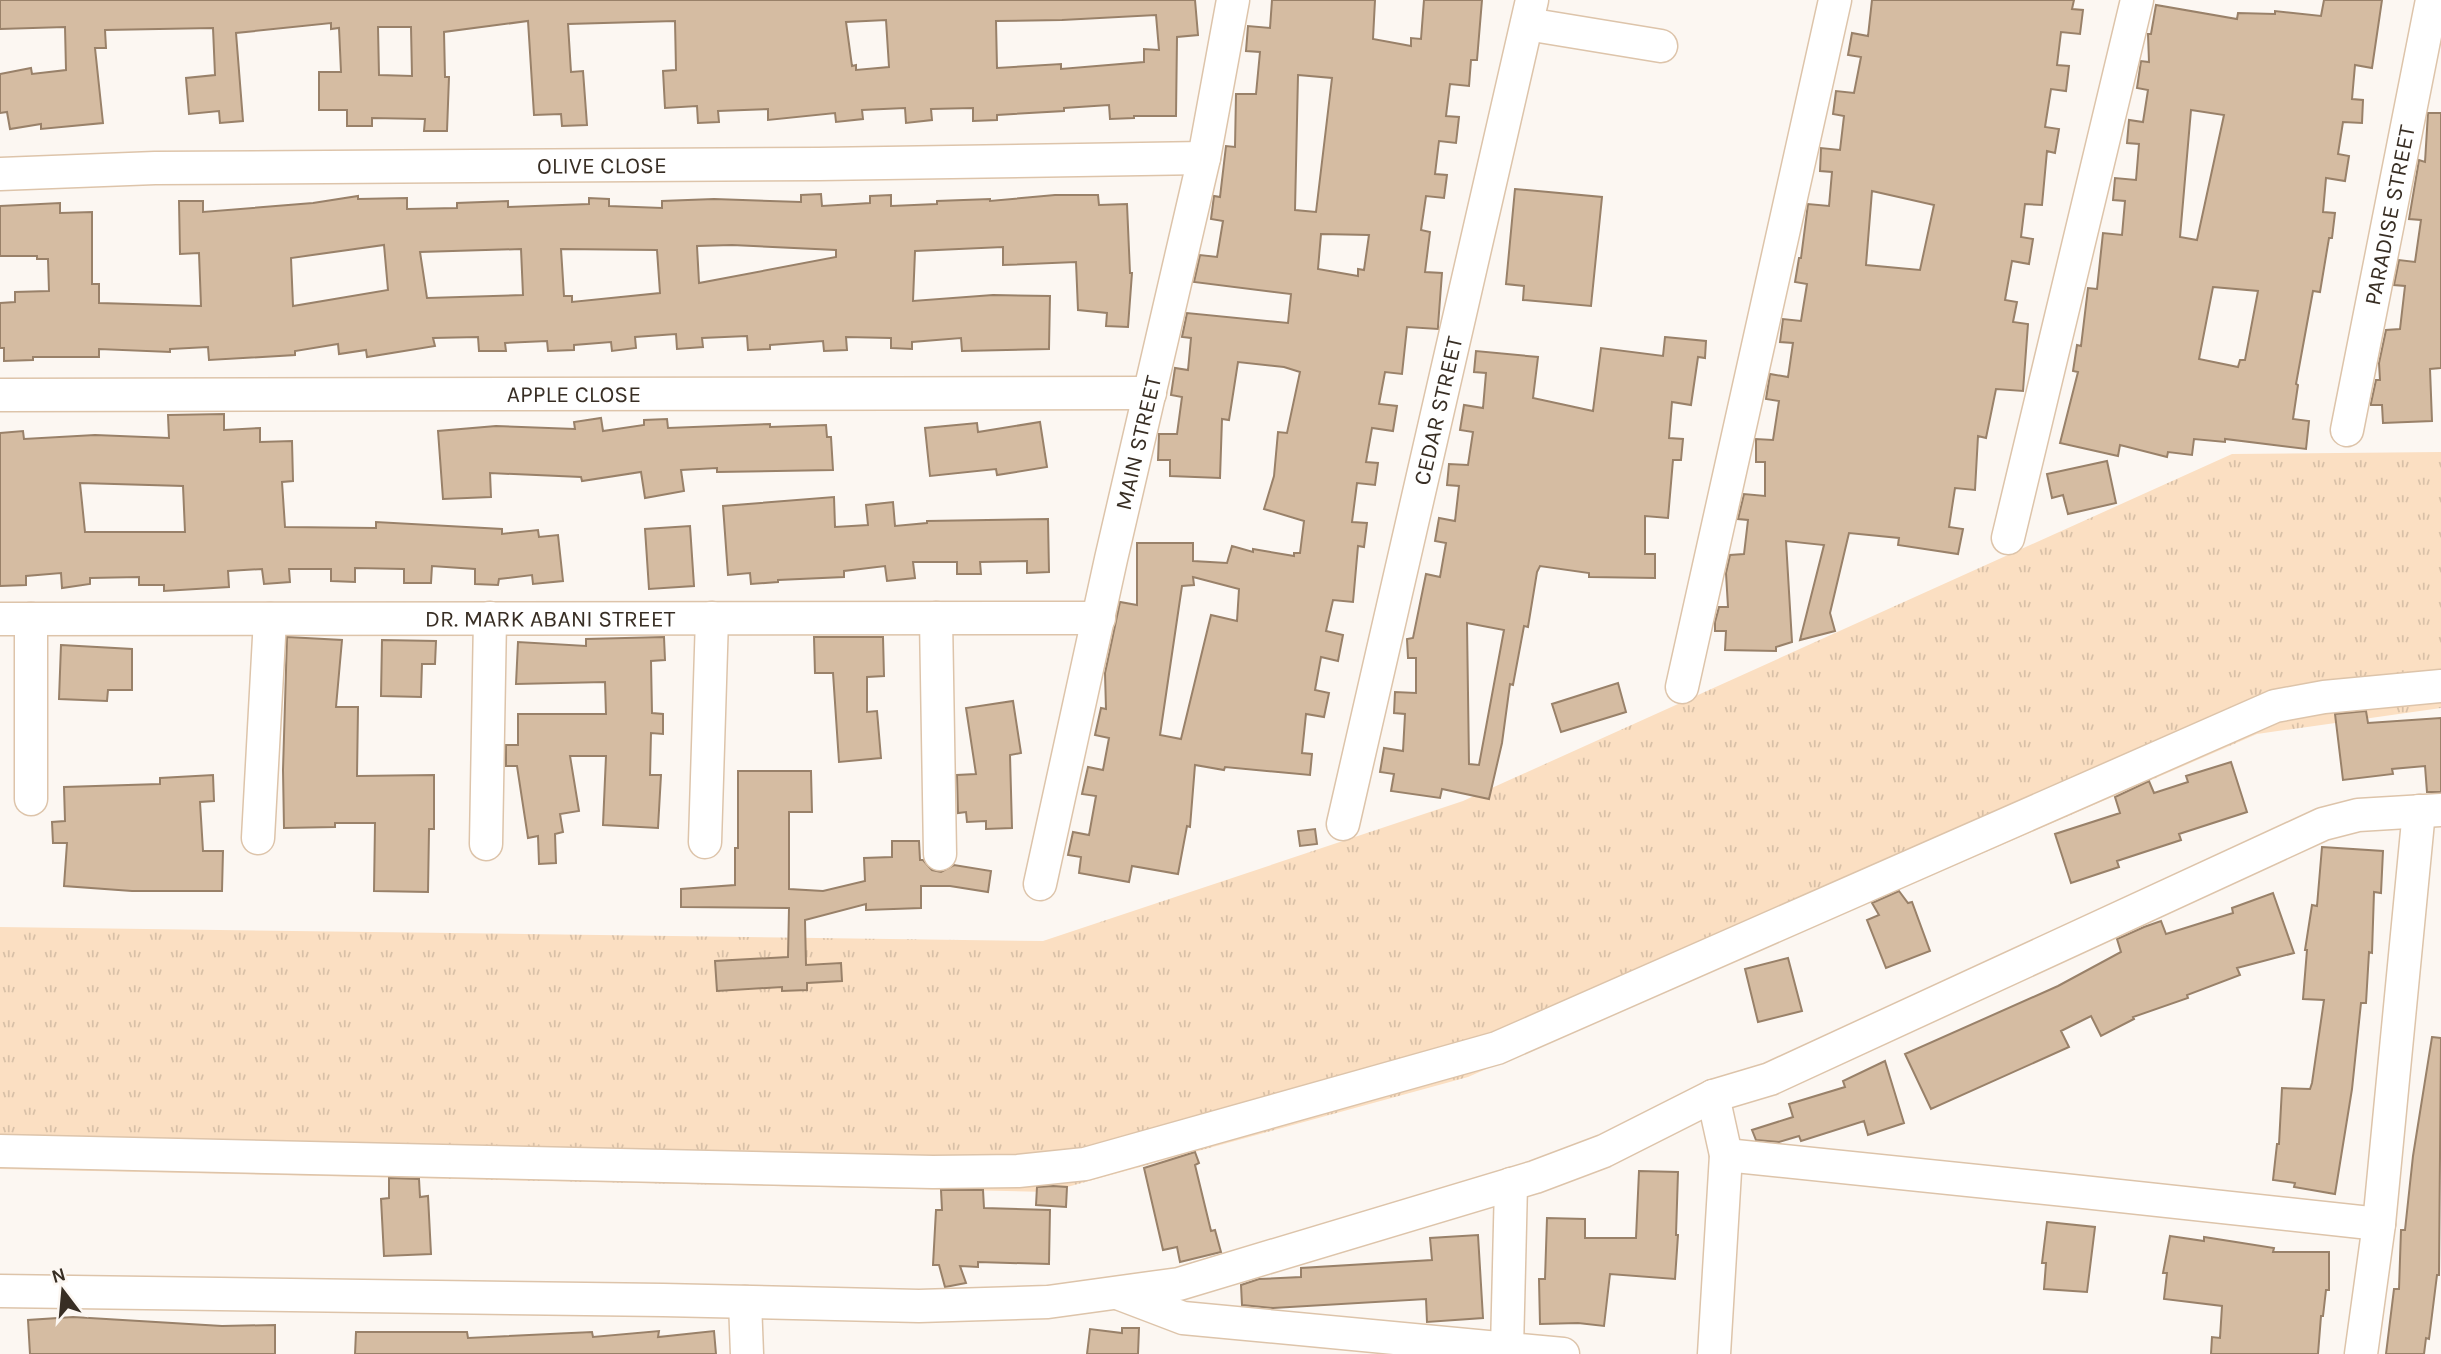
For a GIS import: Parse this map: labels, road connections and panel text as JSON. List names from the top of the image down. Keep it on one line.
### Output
{"streets":{"street":["OLIVE CLOSE","PARADISE STREET","APPLE CLOSE","CEDAR STREET","MAIN STREET","DR. MARK ABANI STREET"]},"crossings":[["OLIVE CLOSE","MAIN STREET"],["APPLE CLOSE","MAIN STREET"],["MAIN STREET","DR. MARK ABANI STREET"]],"north":"top"}
